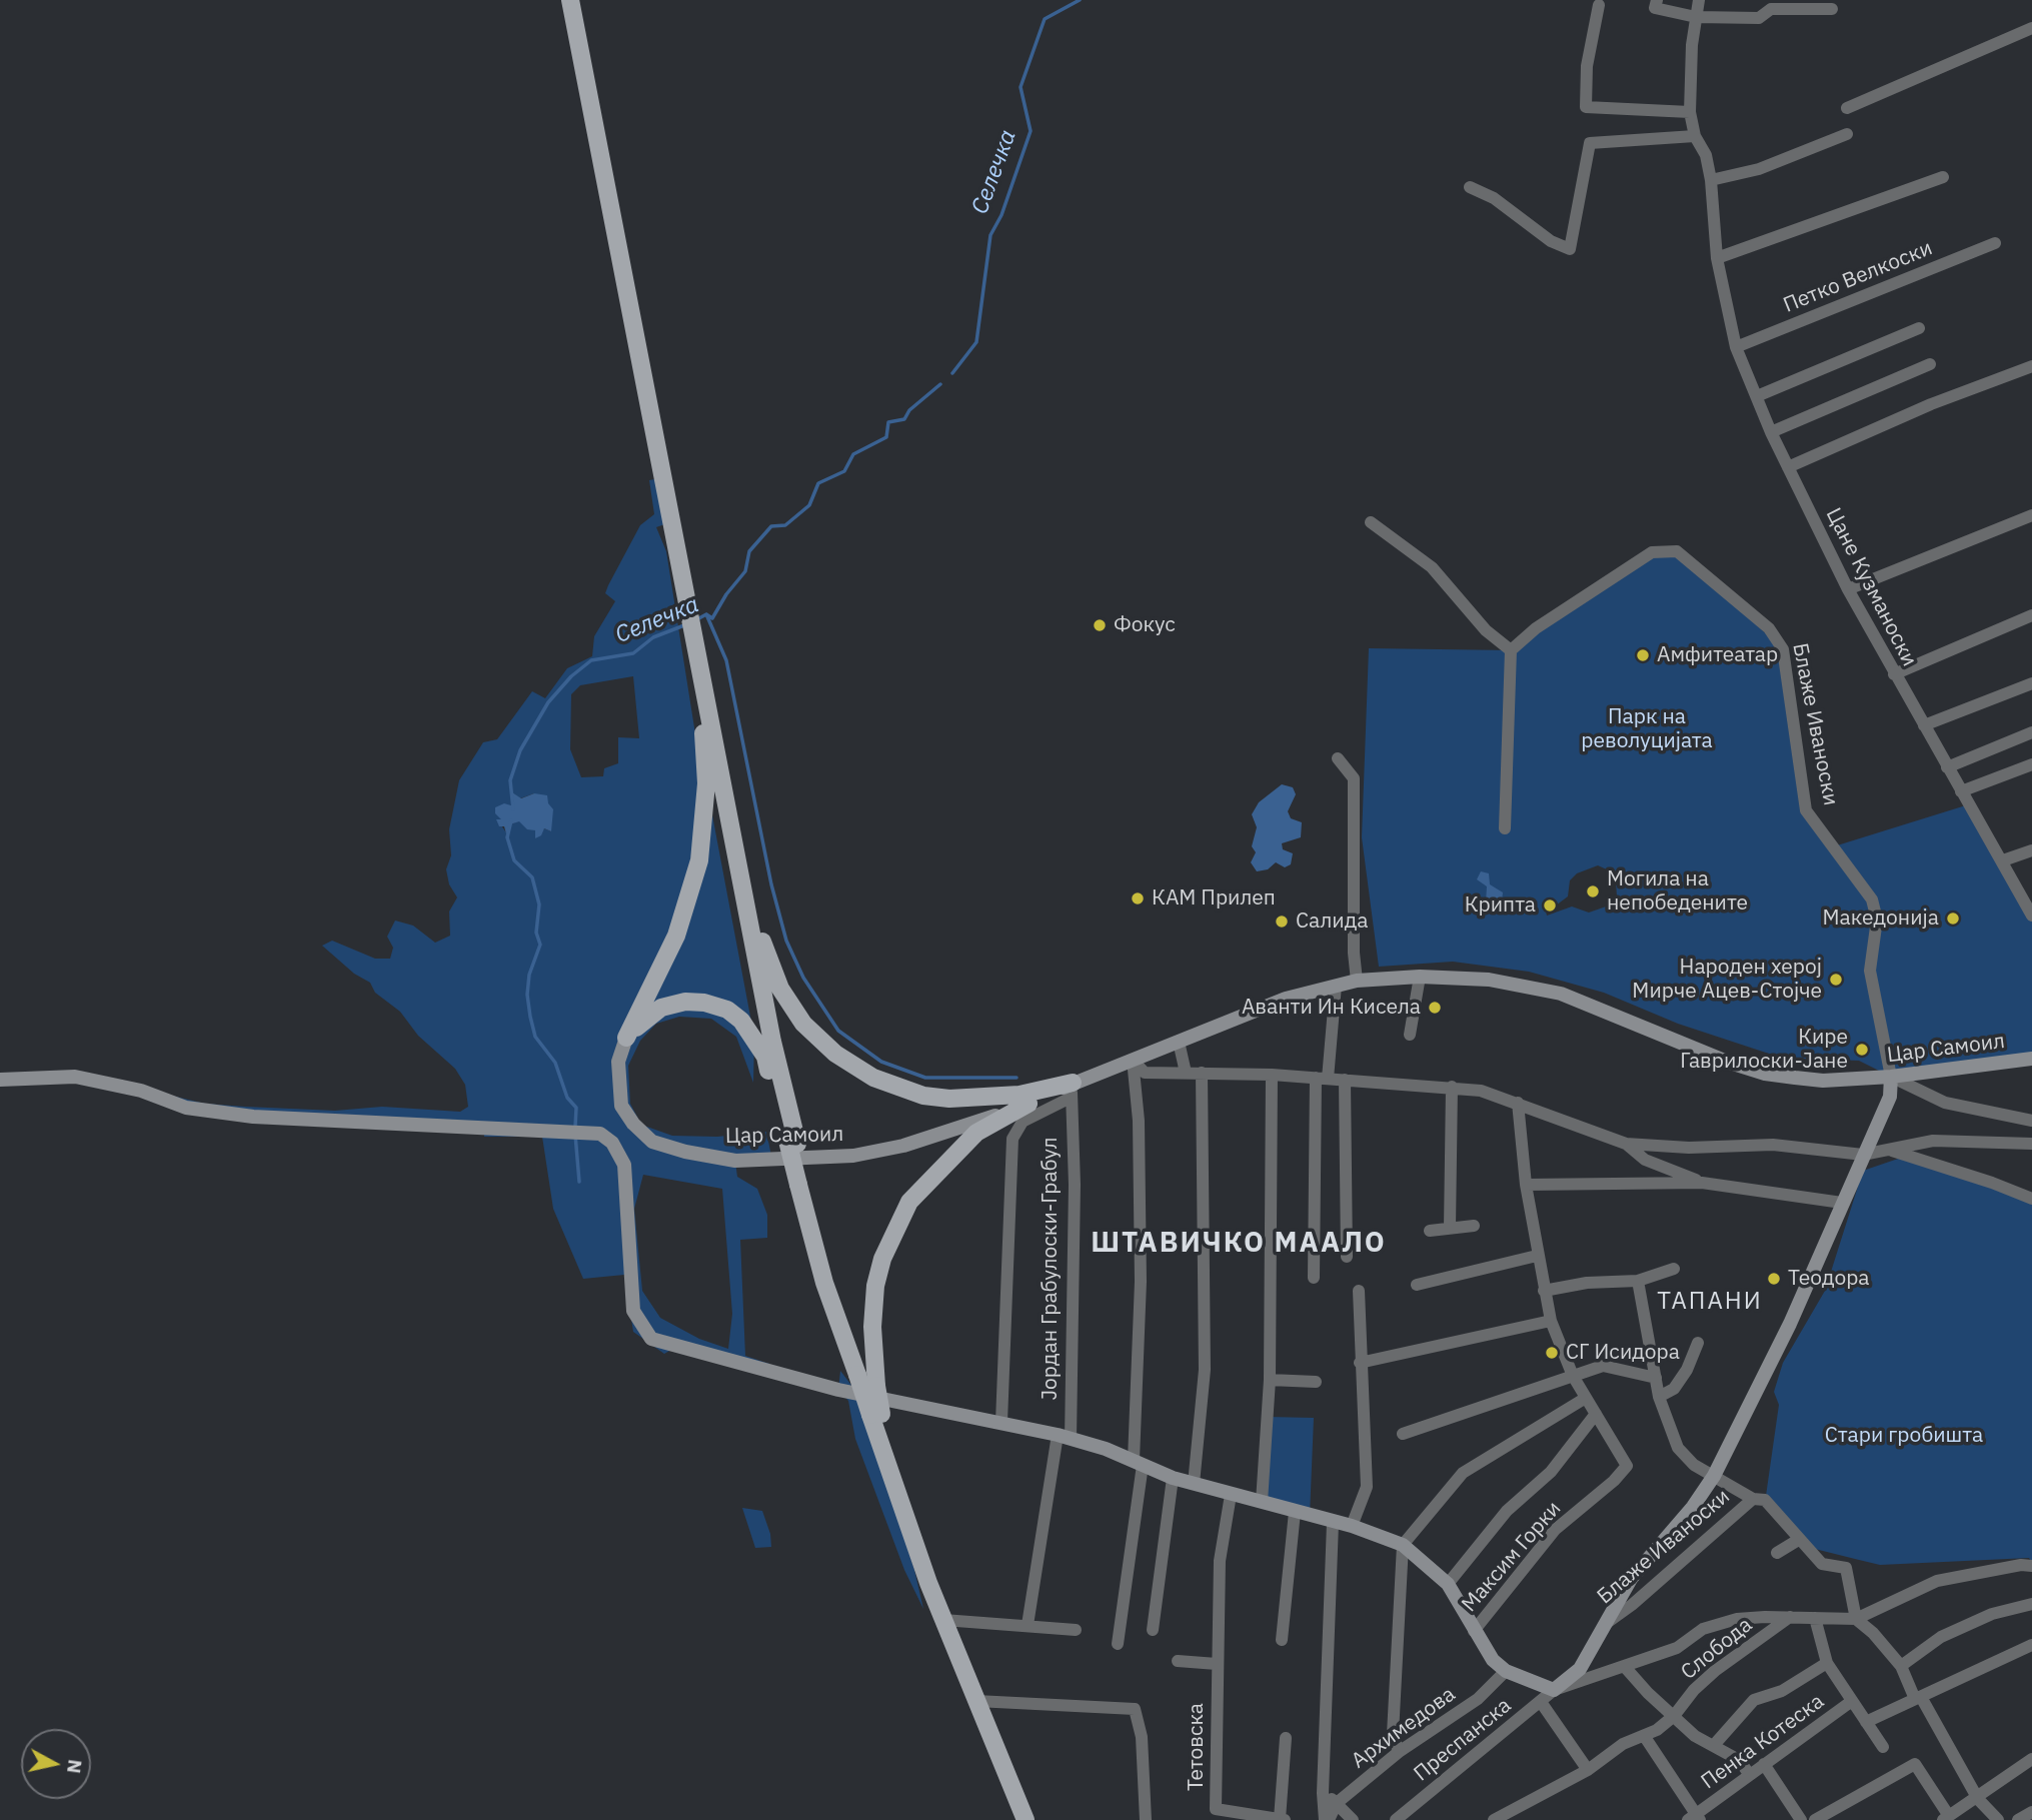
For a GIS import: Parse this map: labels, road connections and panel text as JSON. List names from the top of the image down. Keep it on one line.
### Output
{"streets":{"street":["Петко Велкоски","Цане Кузманоски","Блаже Иваноски","Цар Самоил","Јордан Грабулоски-Грабул","Максим Горки","Слобода","Архимедова","Преспанска","Пенка Котеска","Тетовска"]},"crossings":[["Петко Велкоски","Цане Кузманоски"],["Блаже Иваноски","Цар Самоил"],["Блаже Иваноски","Јордан Грабулоски-Грабул"],["Блаже Иваноски","Преспанска"],["Цар Самоил","Јордан Грабулоски-Грабул"],["Јордан Грабулоски-Грабул","Максим Горки"],["Јордан Грабулоски-Грабул","Архимедова"],["Јордан Грабулоски-Грабул","Преспанска"],["Јордан Грабулоски-Грабул","Тетовска"]],"districts":["ШТАВИЧКО МААЛО","ТАПАНИ"],"water":["Селечка"],"parks":["Парк на револуцијата","Стари гробишта"],"places":["Фокус","Амфитеатар","Могила на непобедените","КАМ Прилеп","Крипта","Македонија","Салида","Народен херој Мирче Ацев-Стојче","Аванти Ин Кисела","Кире Гаврилоски-Јане","Теодора","СГ Исидора"],"north":"right"}
